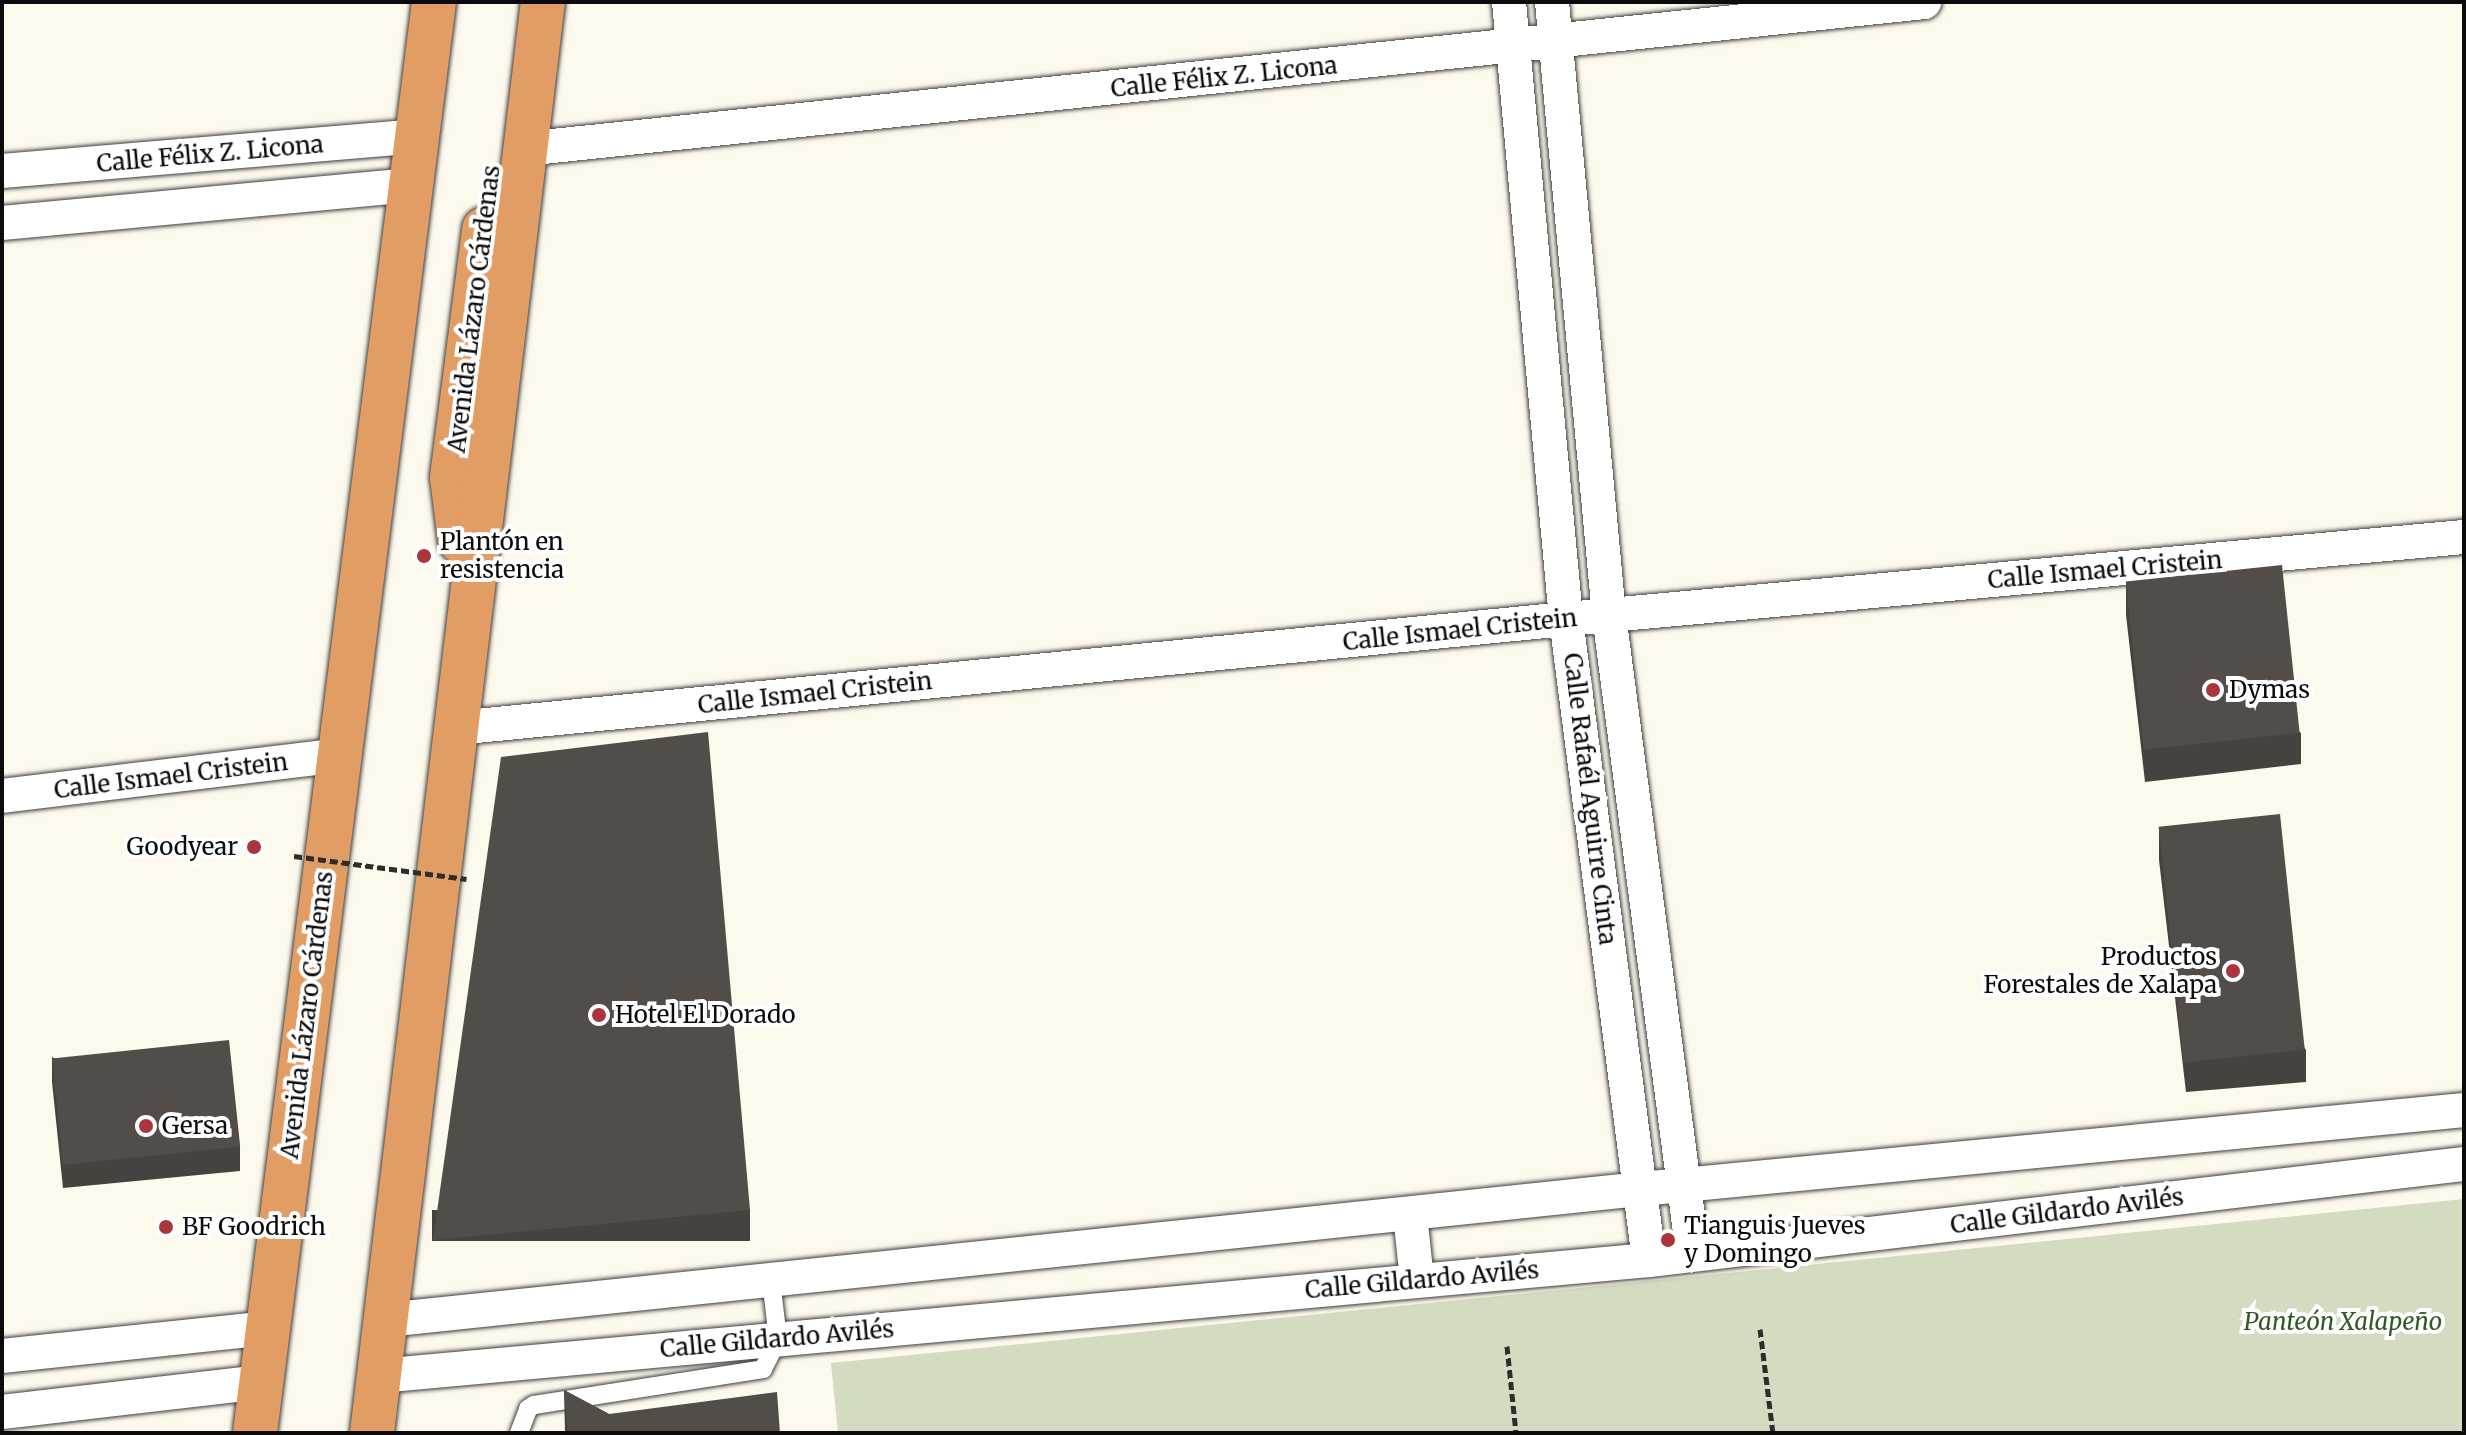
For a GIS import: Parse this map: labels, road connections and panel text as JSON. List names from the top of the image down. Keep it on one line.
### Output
{"streets":{"highway":["Avenida Lázaro Cárdenas"],"street":["Calle Félix Z. Licona","Calle Ismael Cristein","Calle Rafaél Aguirre Cinta","Calle Gildardo Avilés"]},"crossings":[["Calle Félix Z. Licona","Avenida Lázaro Cárdenas"],["Calle Félix Z. Licona","Calle Rafaél Aguirre Cinta"],["Avenida Lázaro Cárdenas","Calle Ismael Cristein"],["Avenida Lázaro Cárdenas","Calle Gildardo Avilés"],["Calle Ismael Cristein","Calle Rafaél Aguirre Cinta"],["Calle Rafaél Aguirre Cinta","Calle Gildardo Avilés"]],"parks":["Panteón Xalapeño"],"places":["Plantón en resistencia","Dymas","Goodyear","Productos Forestales de Xalapa","Hotel El Dorado","Gersa","BF Goodrich","Tianguis Jueves y Domingo"]}
